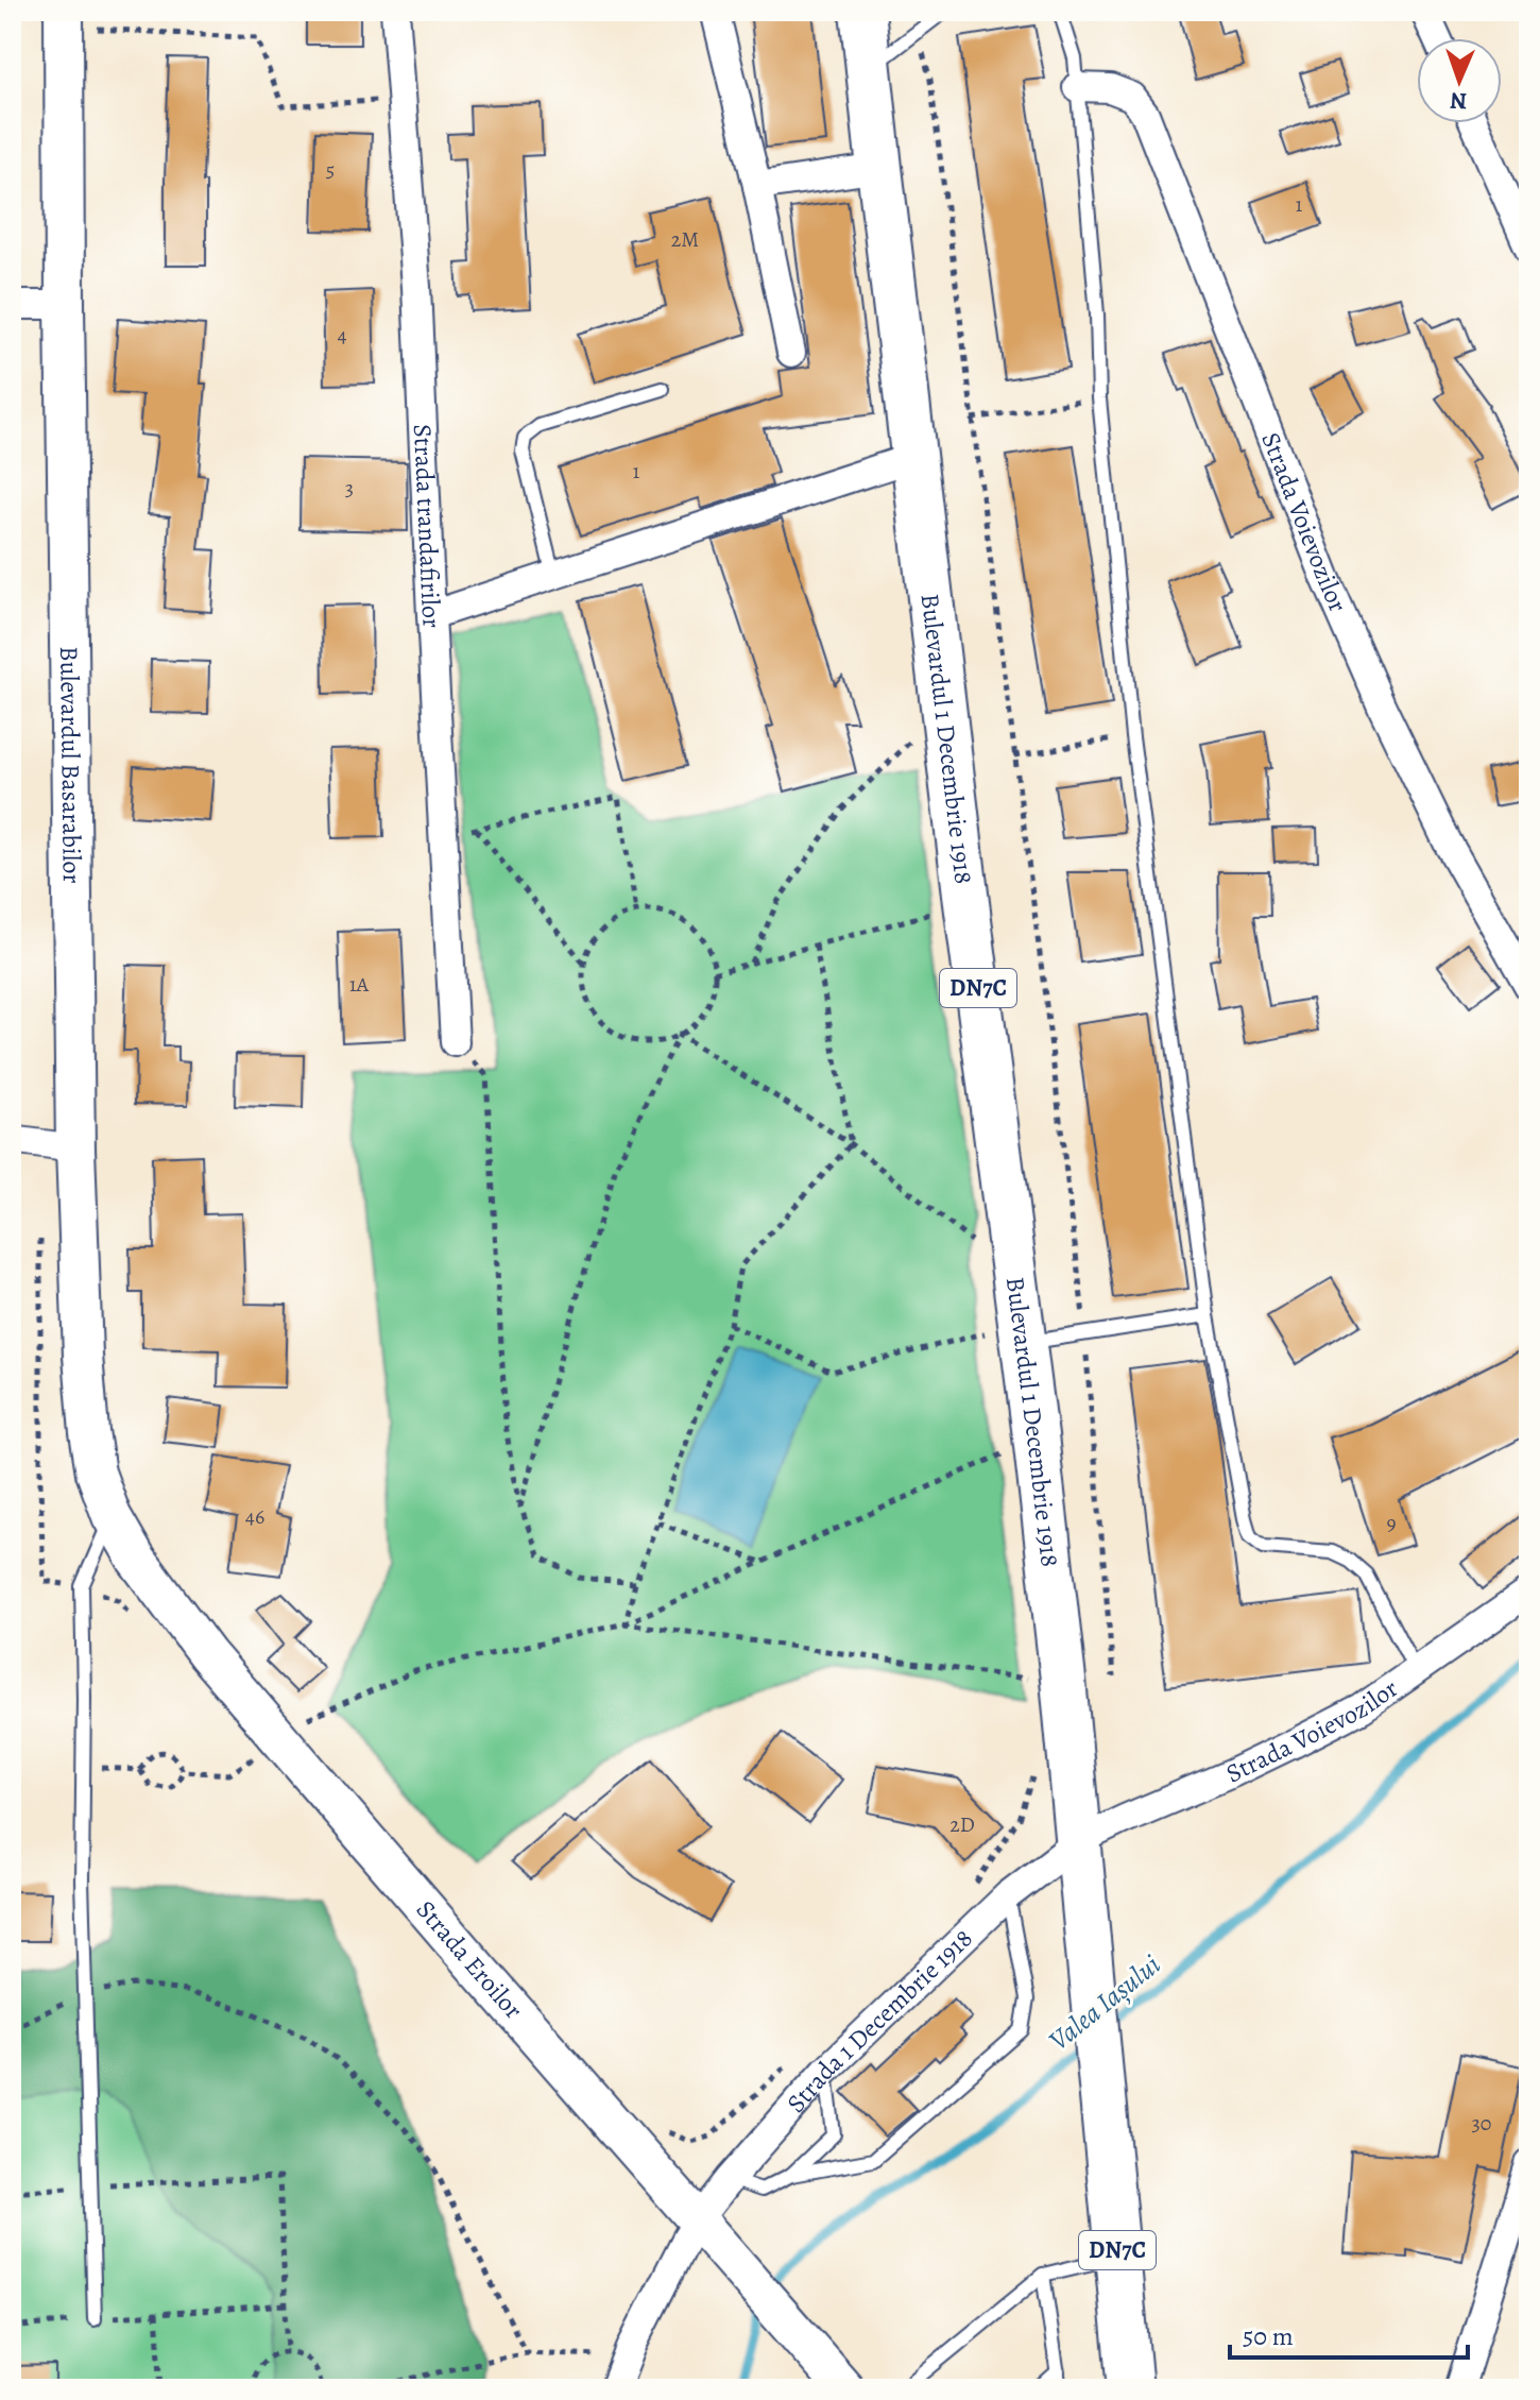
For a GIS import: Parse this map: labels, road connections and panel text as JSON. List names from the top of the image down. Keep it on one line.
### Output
{"streets":{"main road":["Bulevardul 1 Decembrie 1918","Bulevardul Basarabilor","DN7C","Strada Eroilor"],"street":["Strada Voievozilor","Strada trandafirilor","Strada 1 Decembrie 1918"]},"crossings":[["Strada Voievozilor","Bulevardul 1 Decembrie 1918"],["Strada Voievozilor","Strada 1 Decembrie 1918"],["Bulevardul 1 Decembrie 1918","Strada 1 Decembrie 1918"],["Bulevardul Basarabilor","Strada Eroilor"],["Strada Eroilor","Strada 1 Decembrie 1918"]],"water":["Valea Iașului"],"house_numbers":["5","1","2M","4","1","3","1A","46","9","2D","30"],"scale_bar":"50 m","north":"bottom"}
